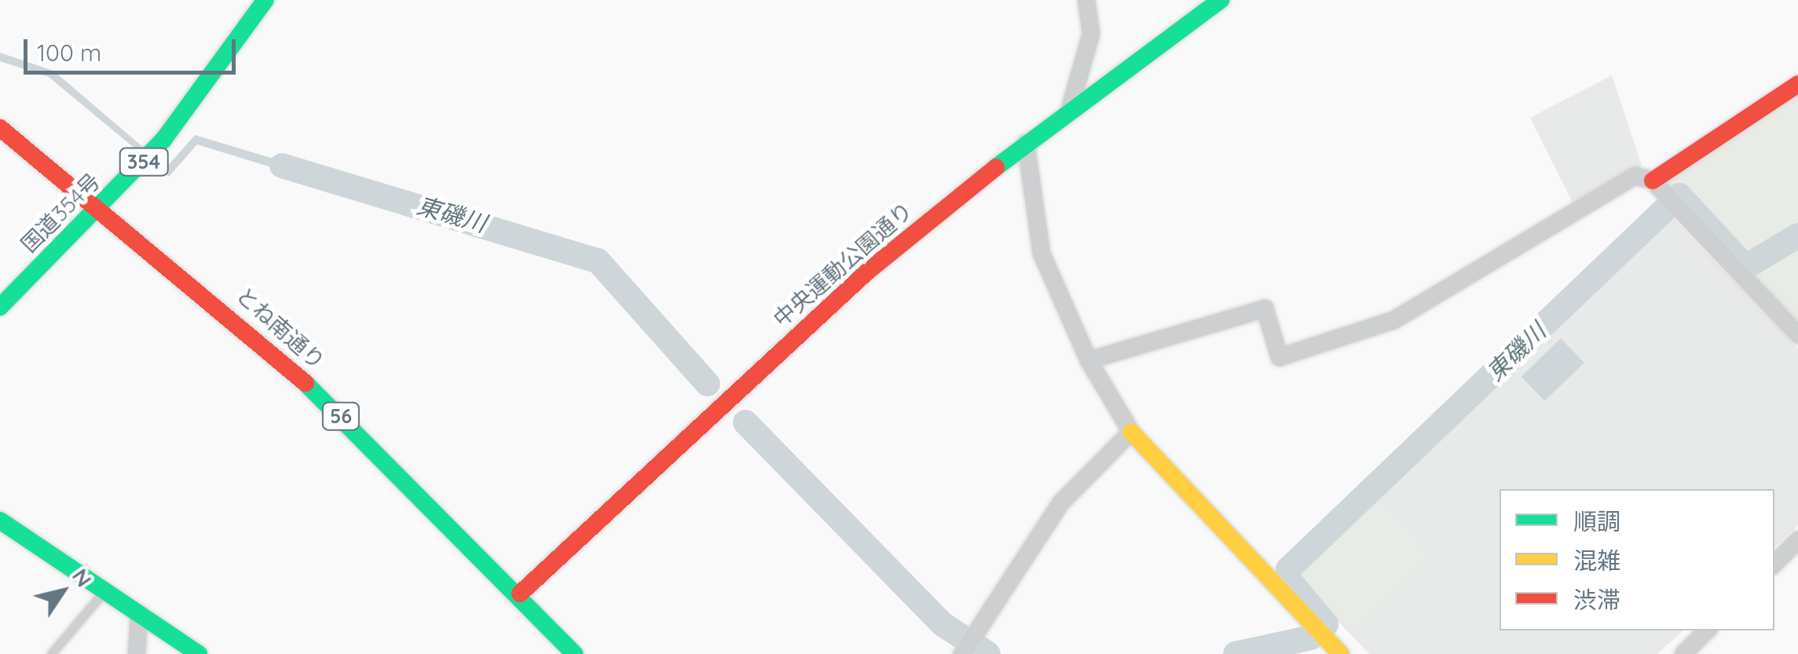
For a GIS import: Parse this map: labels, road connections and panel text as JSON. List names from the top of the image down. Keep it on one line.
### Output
{"streets":{"main road":["354","国道354号","中央運動公園通り","とね南通り","56"]},"crossings":[["国道354号","とね南通り"],["中央運動公園通り","とね南通り"]],"water":["東磯川"],"legend":["順調","混雑","渋滞"],"scale_bar":"100 m","north":"top right"}
